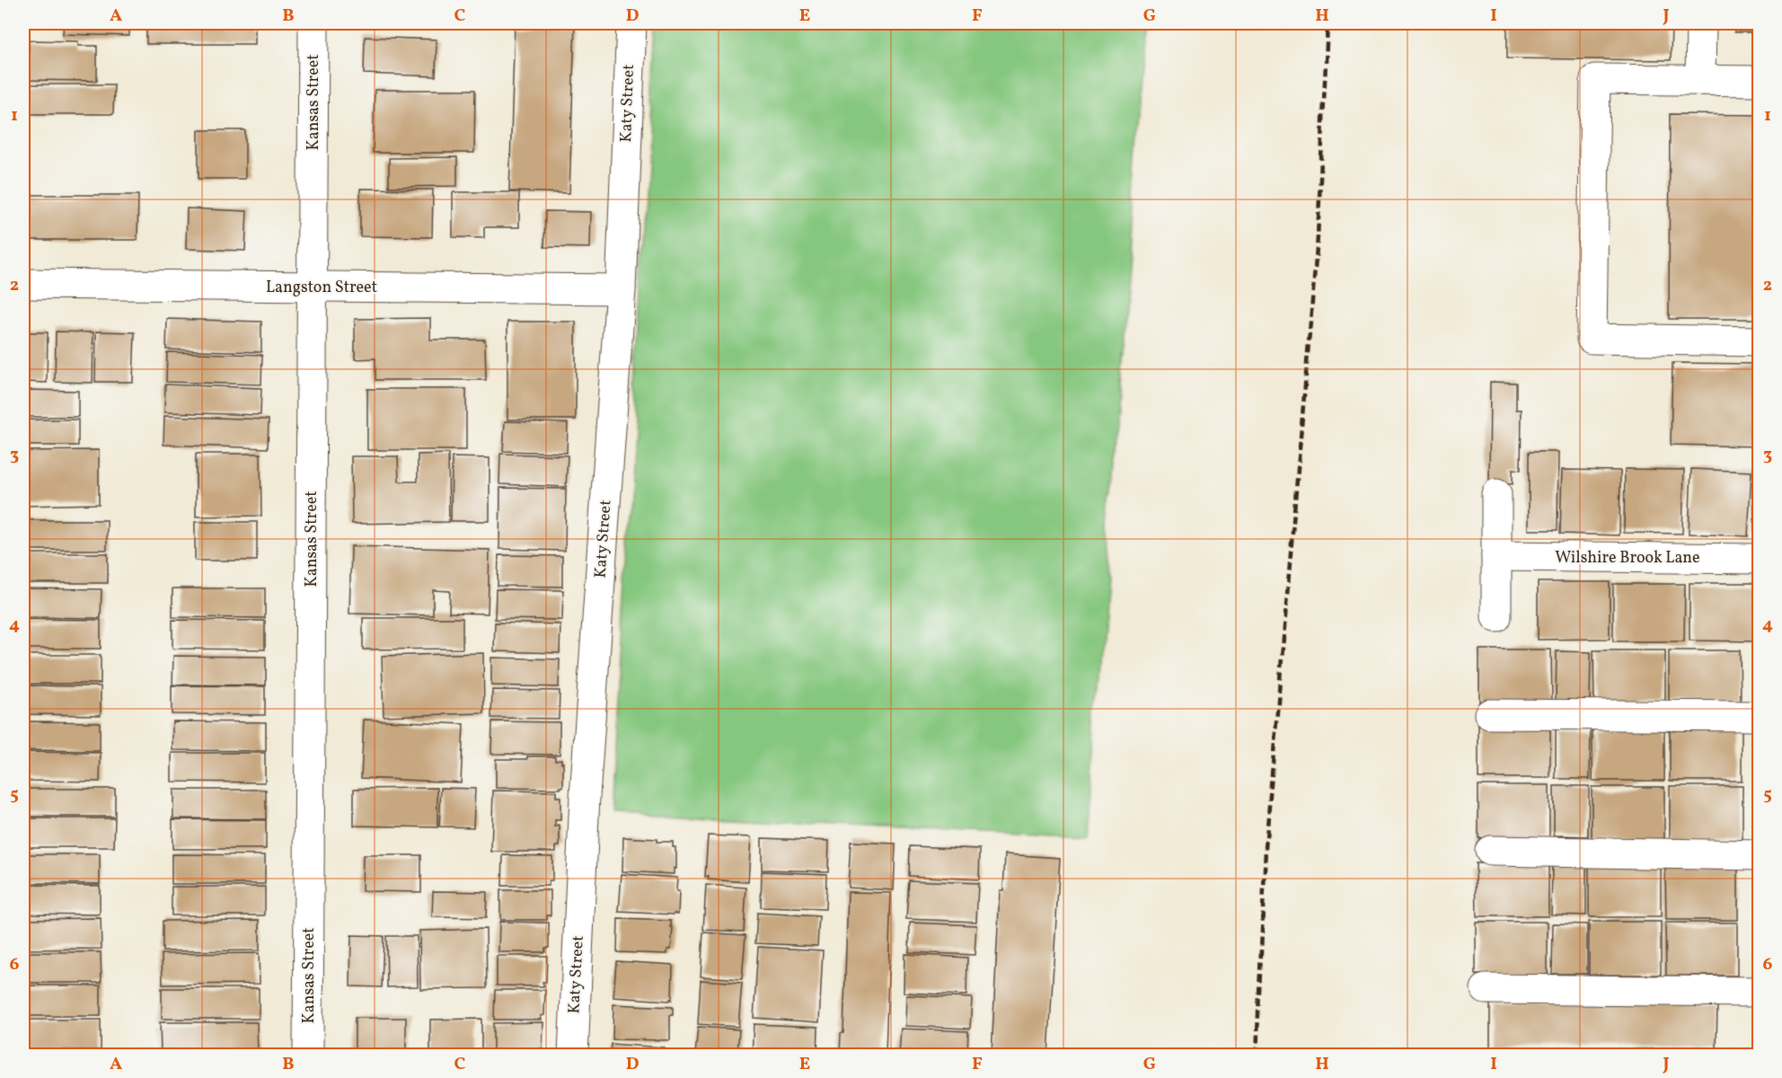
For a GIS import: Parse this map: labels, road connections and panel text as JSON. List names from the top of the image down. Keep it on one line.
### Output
{"streets":{"street":["Kansas Street","Katy Street","Langston Street","Wilshire Brook Lane"]},"crossings":[["Kansas Street","Langston Street"],["Katy Street","Langston Street"]],"grid":{"columns":["A","B","C","D","E","F","G","H","I","J"],"rows":["1","2","3","4","5","6"]}}
